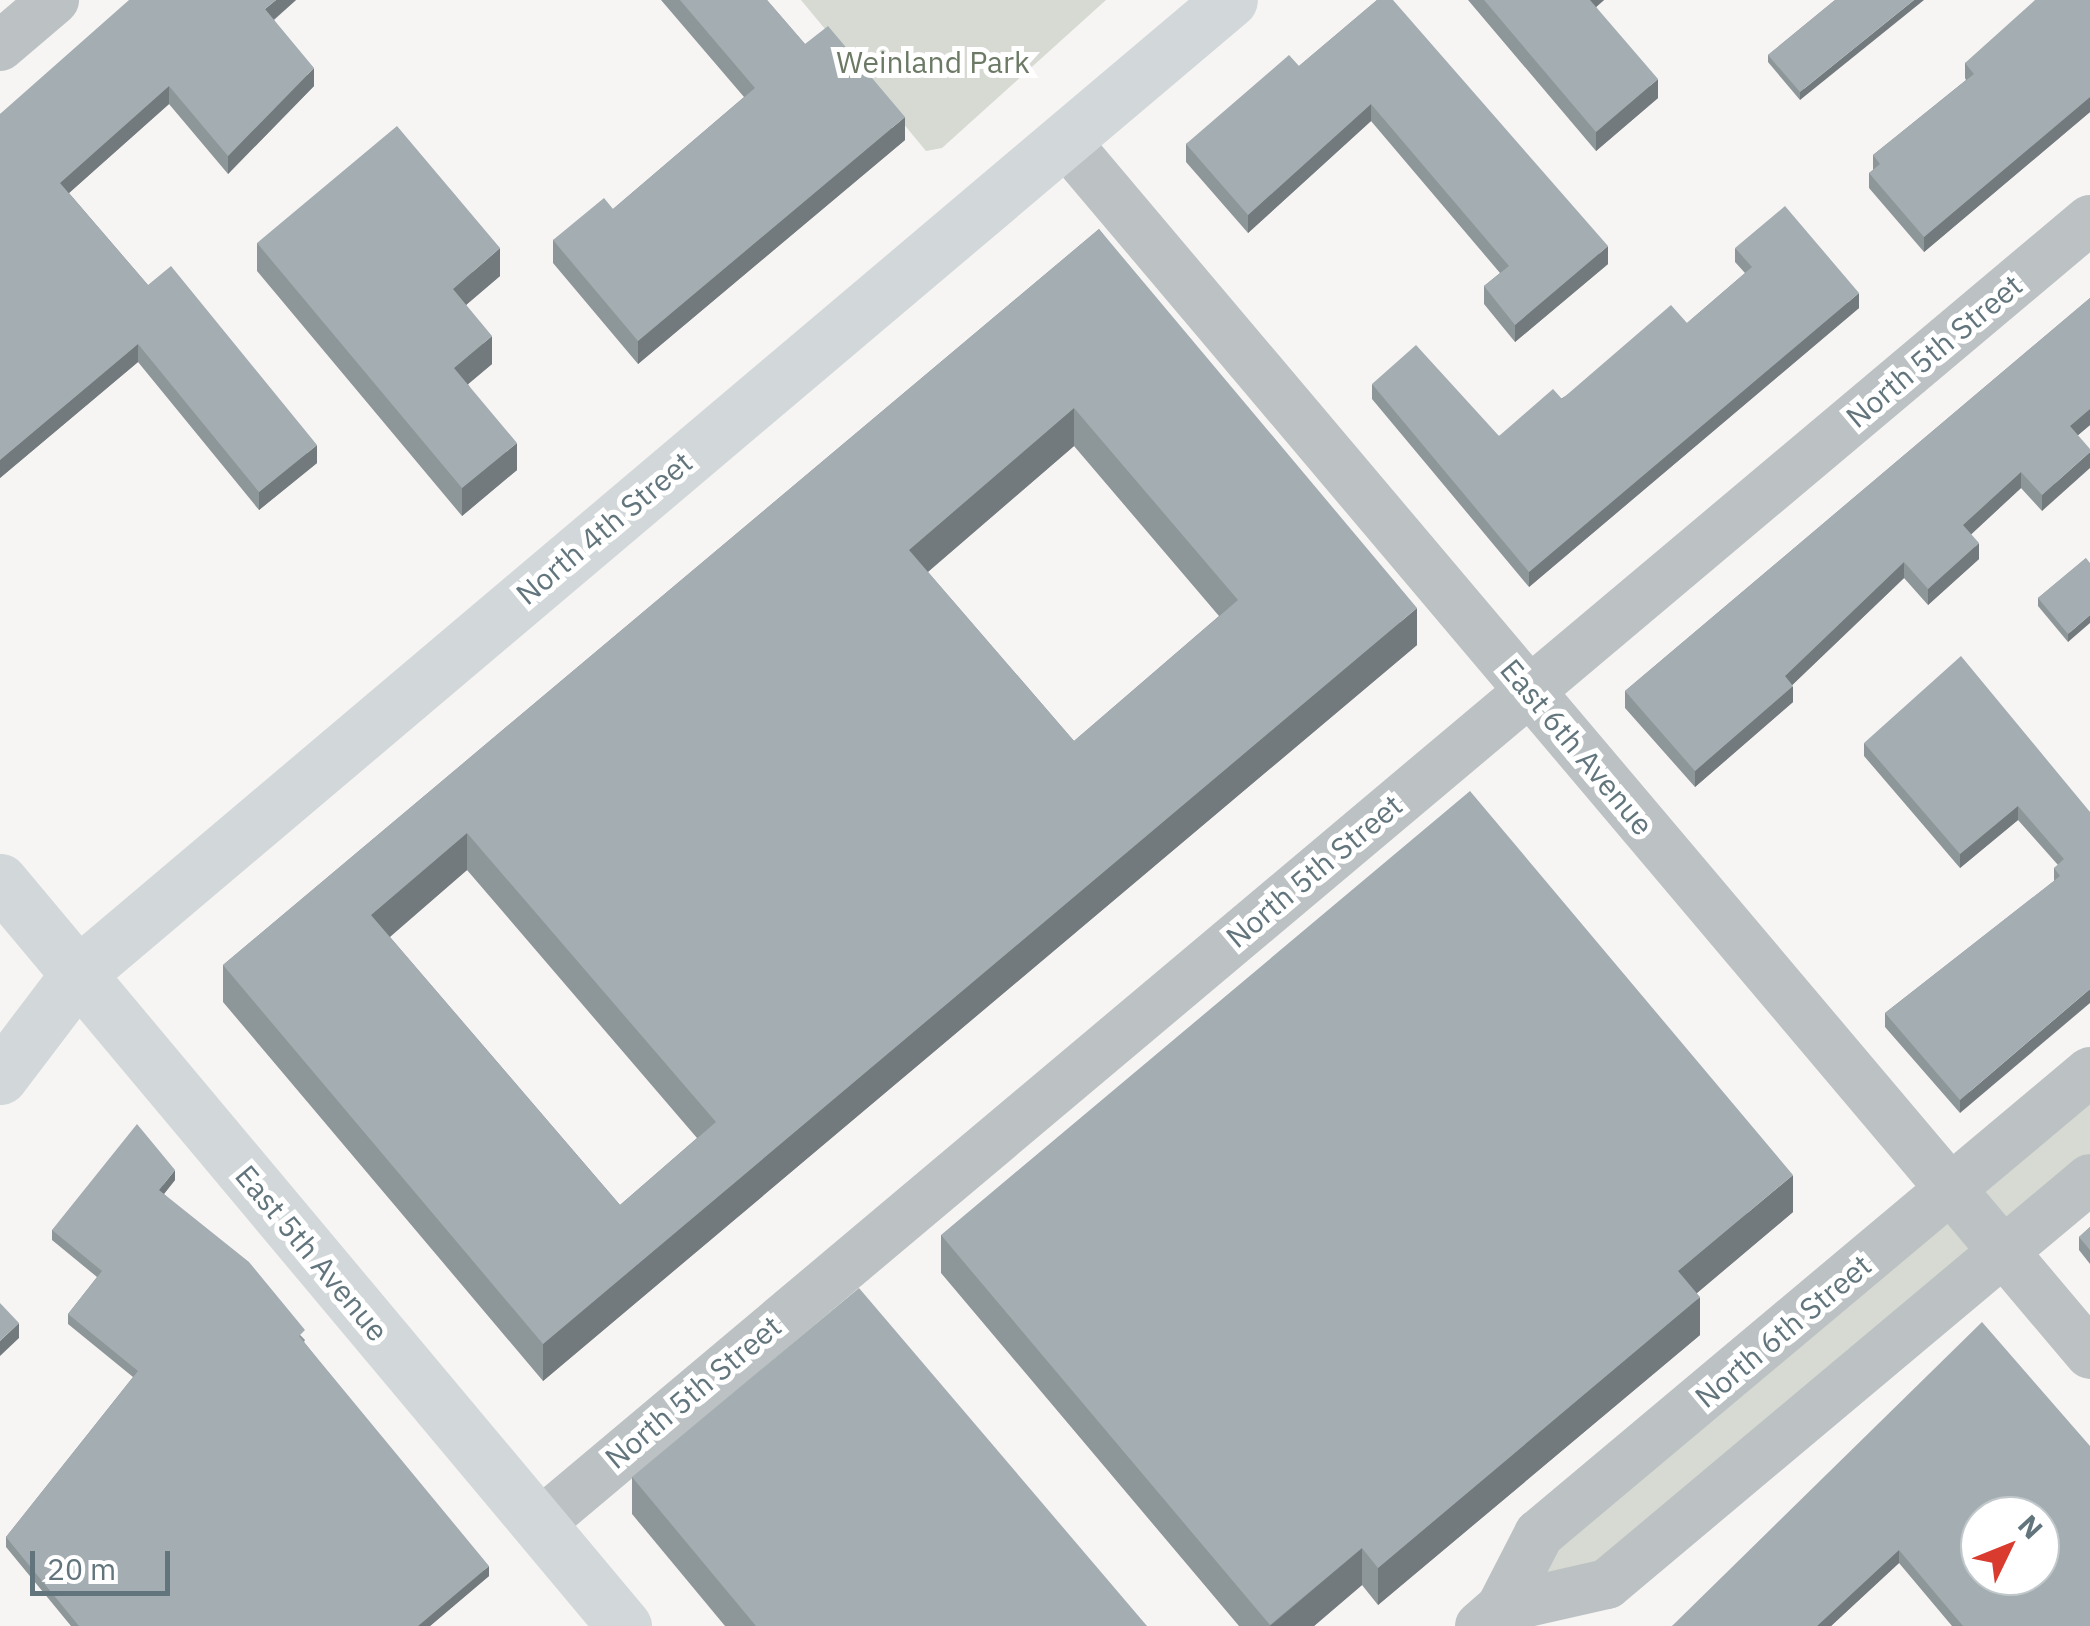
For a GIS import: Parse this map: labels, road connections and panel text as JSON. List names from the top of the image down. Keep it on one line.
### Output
{"streets":{"main road":["North 4th Street","East 5th Avenue"],"street":["North 5th Street","East 6th Avenue","North 6th Street"]},"crossings":[["North 5th Street","East 6th Avenue"],["North 5th Street","East 5th Avenue"],["North 4th Street","East 6th Avenue"],["North 4th Street","East 5th Avenue"],["East 6th Avenue","North 6th Street"]],"parks":["Weinland Park"],"scale_bar":"20 m","north":"top right"}
